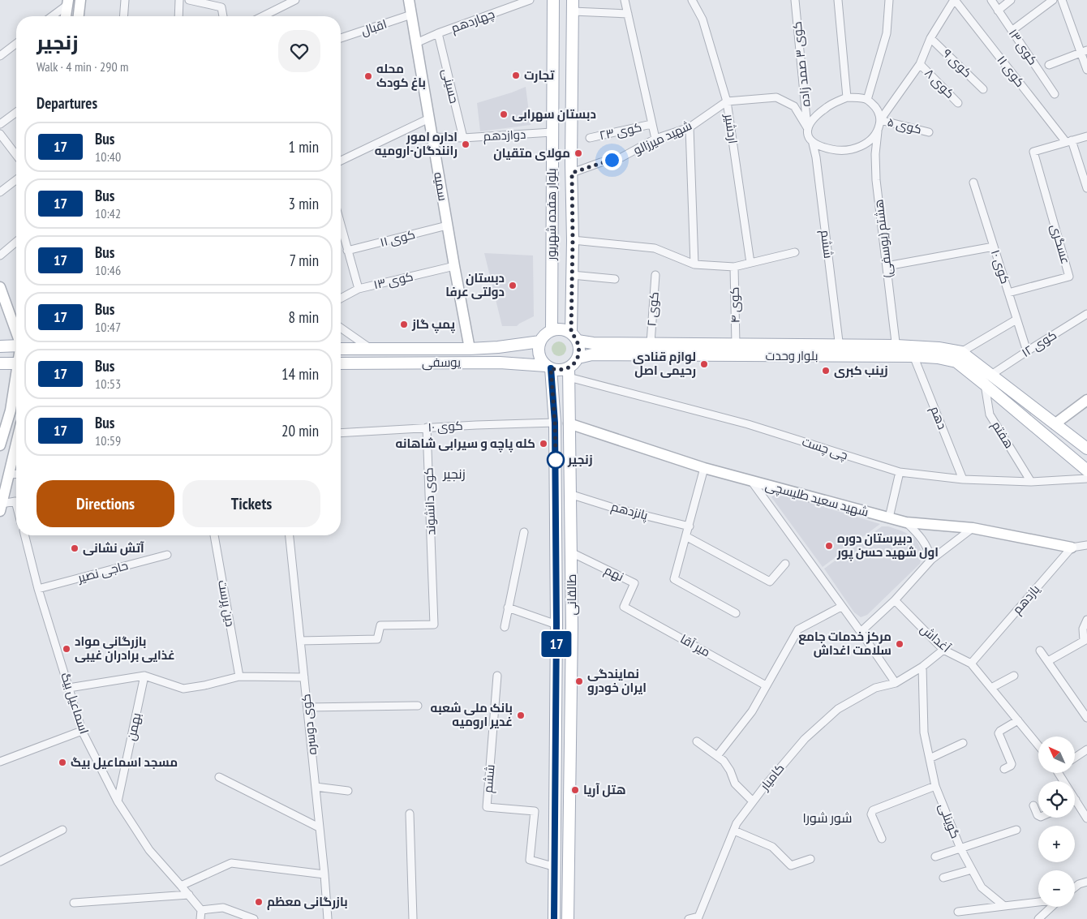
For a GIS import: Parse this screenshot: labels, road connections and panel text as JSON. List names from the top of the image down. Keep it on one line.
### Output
{"streets":{"main road":["بلوار هفده شهریور","بلوار وحدت","یوسفی","طالقانی"],"street":["چهاردهم","اقبال","کوی ۱۳","کوی ۹","کوی ۳ صمد زاده","کوی ۱۱","کوی ۸","حسینی","کوی ۵","اردشیر","کوی ۲۳","دوازدهم","شهید میرزالو","سمیه","هشتم (یوسفی)","ششم","عسگری","کوی ۱۰","کوی ۴","کوی ۲","کوی ۱۲","دهم","هفتم","چی چست","شهید سعید طلیسچی","کوی دانشوند","پانزدهم","حاجی نصیر","نهم","یازدهم","دین پرست","آغداش","میر آقا","اسماعیل بیگ","کوی دوسره","بهمن","کامیار","گوینلی"]},"crossings":[["چهاردهم","حسینی"],["چهاردهم","سمیه"],["اقبال","سمیه"],["کوی ۱۳","سمیه"],["کوی ۳ صمد زاده","کوی ۵"],["کوی ۳ صمد زاده","هشتم (یوسفی)"],["کوی ۳ صمد زاده","ششم"],["کوی ۱۱","سمیه"],["کوی ۱۱","عسگری"],["حسینی","دوازدهم"],["کوی ۵","هشتم (یوسفی)"],["کوی ۵","ششم"],["اردشیر","شهید میرزالو"],["دوازدهم","سمیه"],["دوازدهم","بلوار هفده شهریور"],["شهید میرزالو","بلوار هفده شهریور"],["سمیه","یوسفی"],["بلوار هفده شهریور","بلوار وحدت"],["بلوار هفده شهریور","یوسفی"],["بلوار هفده شهریور","چی چست"],["بلوار هفده شهریور","طالقانی"],["هشتم (یوسفی)","ششم"],["هشتم (یوسفی)","بلوار وحدت"],["ششم","بلوار وحدت"],["ششم","طالقانی"],["عسگری","کوی ۱۰"],["کوی ۱۰","کوی ۱۲"],["کوی ۱۰","کوی دانشوند"],["کوی ۱۰","طالقانی"],["کوی ۴","بلوار وحدت"],["کوی ۲","بلوار وحدت"],["کوی ۱۲","بلوار وحدت"],["کوی ۱۲","هفتم"],["بلوار وحدت","یوسفی"],["بلوار وحدت","دهم"],["بلوار وحدت","هفتم"],["بلوار وحدت","چی چست"],["بلوار وحدت","طالقانی"],["یوسفی","چی چست"],["یوسفی","طالقانی"],["دهم","چی چست"],["هفتم","چی چست"],["چی چست","طالقانی"],["شهید سعید طلیسچی","طالقانی"],["شهید سعید طلیسچی","یازدهم"],["کوی دانشوند","کوی دوسره"],["پانزدهم","طالقانی"],["حاجی نصیر","اسماعیل بیگ"],["نهم","طالقانی"],["نهم","میر آقا"],["یازدهم","آغداش"],["آغداش","کامیار"],["اسماعیل بیگ","بهمن"],["کامیار","گوینلی"]],"districts":["زنجیر","شور شورا"],"places":["تجارت","محله باغ کودک","دبستان سهرابی","اداره امور رانندگان-ارومیه","مولای متقیان","دبستان دولتی عرفا","پمپ گاز","لوازم قنادی رحیمی اصل","زینب کبری","کله پاچه و سیرابی شاهانه","زنجیر","دبیرستان دوره اول شهید حسن پور","آتش نشانی","مرکز خدمات جامع سلامت اغداش","بازرگانی مواد غذایی برادران غیبی","نمایندگی ایران خودرو","بانک ملی شعبه غدیر ارومیه","مسجد اسماعیل بیگ","هتل آریا","بازرگانی معظم"],"lines":["bus line 17"],"north":"top left","page":{"on_map":"17","heading":[["زنجیر","Walk · 4 min · 290 m"],"Departures"],"list":[{"mark":"17","name":"Bus","note":"10:40","value":"1 min"},{"mark":"17","name":"Bus","note":"10:42","value":"3 min"},{"mark":"17","name":"Bus","note":"10:46","value":"7 min"},{"mark":"17","name":"Bus","note":"10:47","value":"8 min"},{"mark":"17","name":"Bus","note":"10:53","value":"14 min"},{"mark":"17","name":"Bus","note":"10:59","value":"20 min"}],"buttons":["Directions","Tickets"],"map_buttons":["+","−"]}}
